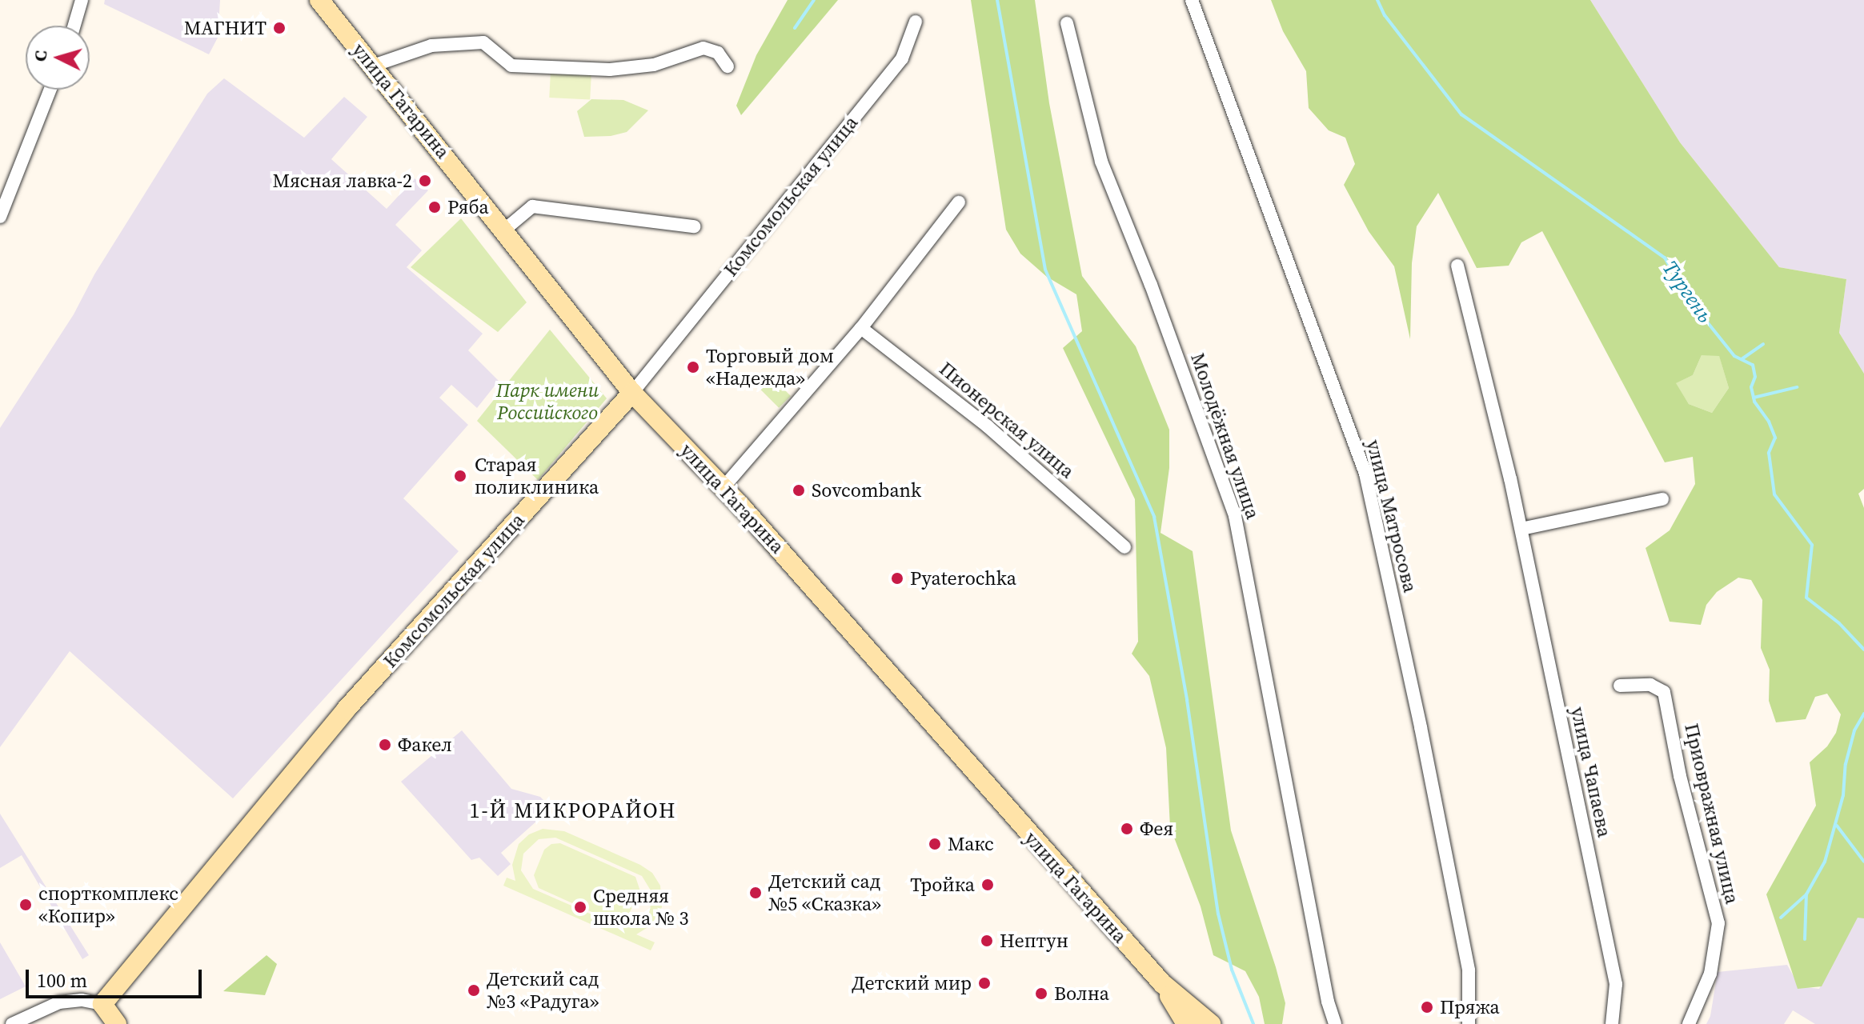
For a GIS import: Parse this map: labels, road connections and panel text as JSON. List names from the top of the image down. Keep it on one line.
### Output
{"streets":{"main road":["улица Гагарина","Комсомольская улица"],"street":["Пионерская улица","Молодёжная улица","улица Матросова","улица Чапаева","Приовражная улица"]},"crossings":[["улица Гагарина","Комсомольская улица"]],"districts":["1-Й МИКРОРАЙОН"],"water":["Тургень"],"parks":["Парк имени Российского"],"places":["МАГНИТ","Мясная лавка-2","Ряба","Торговый дом «Надежда»","Старая поликлиника","Sovcombank","Pyaterochka","Факел","Фея","Макс","Тройка","Детский сад №5 «Сказка»","спорткомплекс «Копир»","Средняя школа № 3","Нептун","Детский мир","Детский сад №3 «Радуга»","Волна","Пряжа"],"scale_bar":"100 m","north":"left"}
